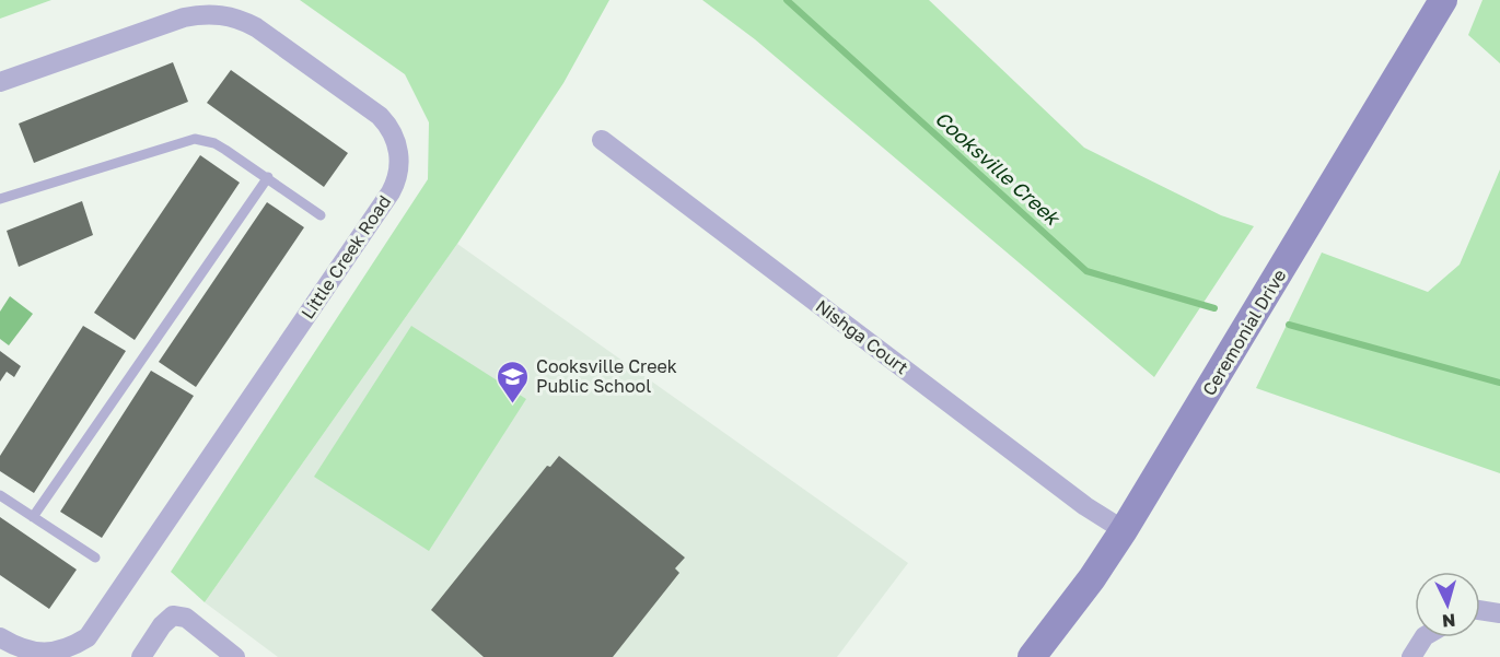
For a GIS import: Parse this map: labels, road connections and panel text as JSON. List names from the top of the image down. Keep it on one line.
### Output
{"streets":{"street":["Little Creek Road","Ceremonial Drive","Nishga Court"]},"crossings":[["Ceremonial Drive","Nishga Court"]],"water":["Cooksville Creek"],"places":{"school or university":["Cooksville Creek Public School"]},"north":"bottom"}
